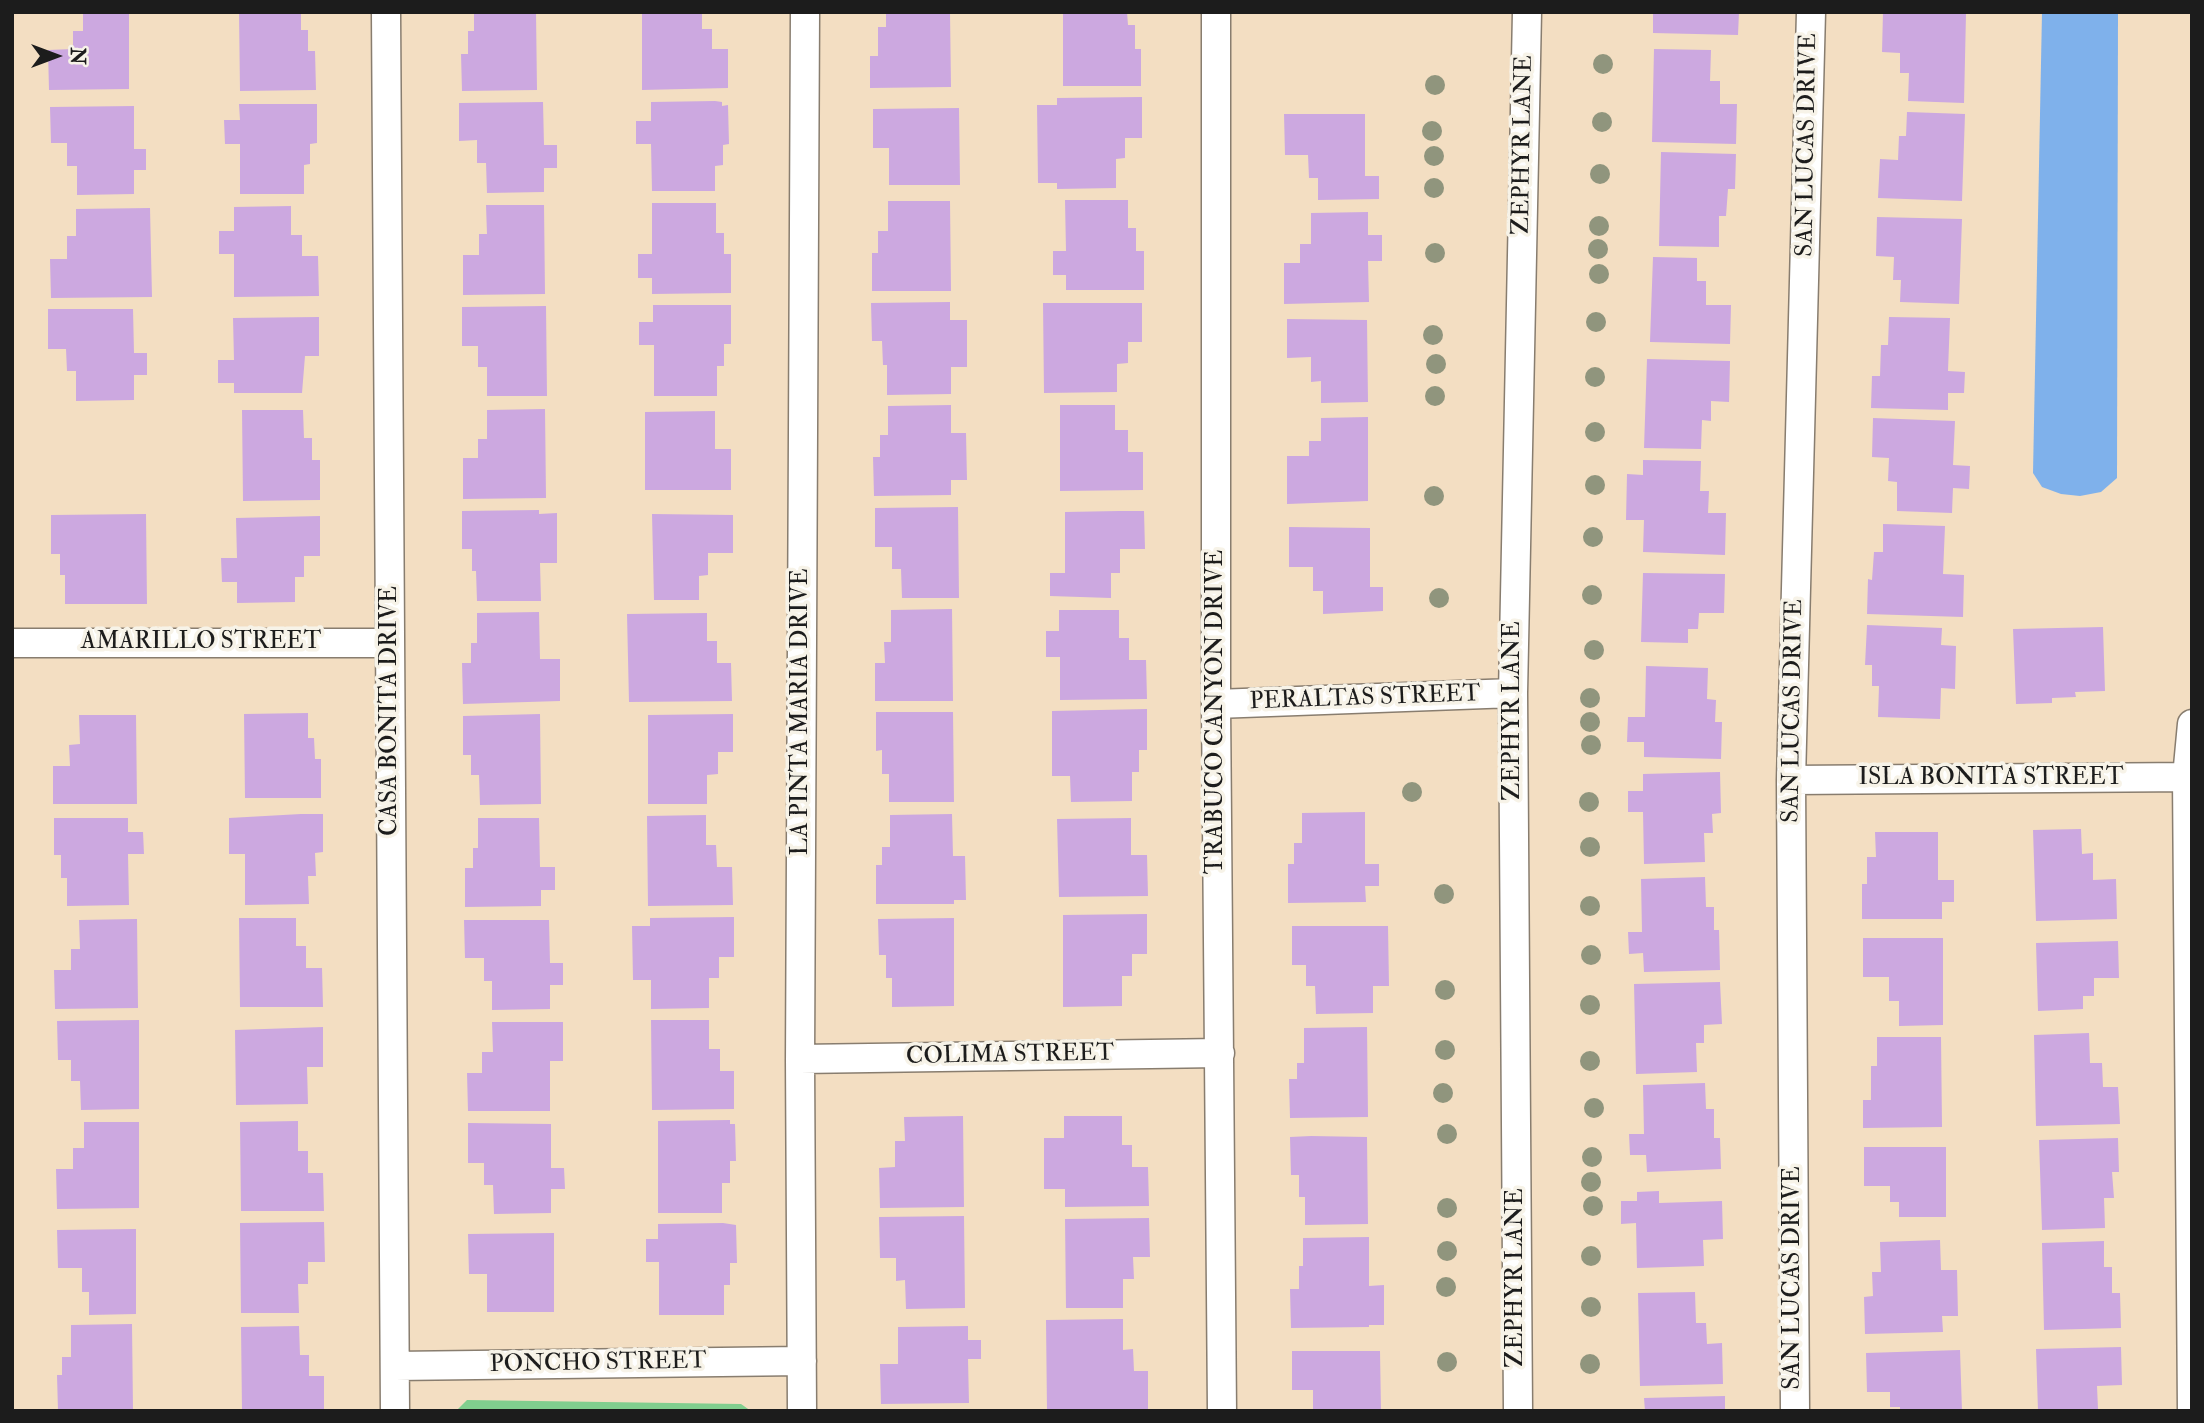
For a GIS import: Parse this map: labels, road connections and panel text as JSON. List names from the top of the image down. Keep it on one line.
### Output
{"streets":{"street":["ZEPHYR LANE","SAN LUCAS DRIVE","AMARILLO STREET","PERALTAS STREET","CASA BONITA DRIVE","LA PINTA MARIA DRIVE","TRABUCO CANYON DRIVE","ISLA BONITA STREET","COLIMA STREET","PONCHO STREET"]},"crossings":[["ZEPHYR LANE","PERALTAS STREET"],["SAN LUCAS DRIVE","ISLA BONITA STREET"],["AMARILLO STREET","CASA BONITA DRIVE"],["PERALTAS STREET","TRABUCO CANYON DRIVE"],["CASA BONITA DRIVE","PONCHO STREET"],["LA PINTA MARIA DRIVE","COLIMA STREET"],["LA PINTA MARIA DRIVE","PONCHO STREET"],["TRABUCO CANYON DRIVE","COLIMA STREET"]],"north":"right"}
